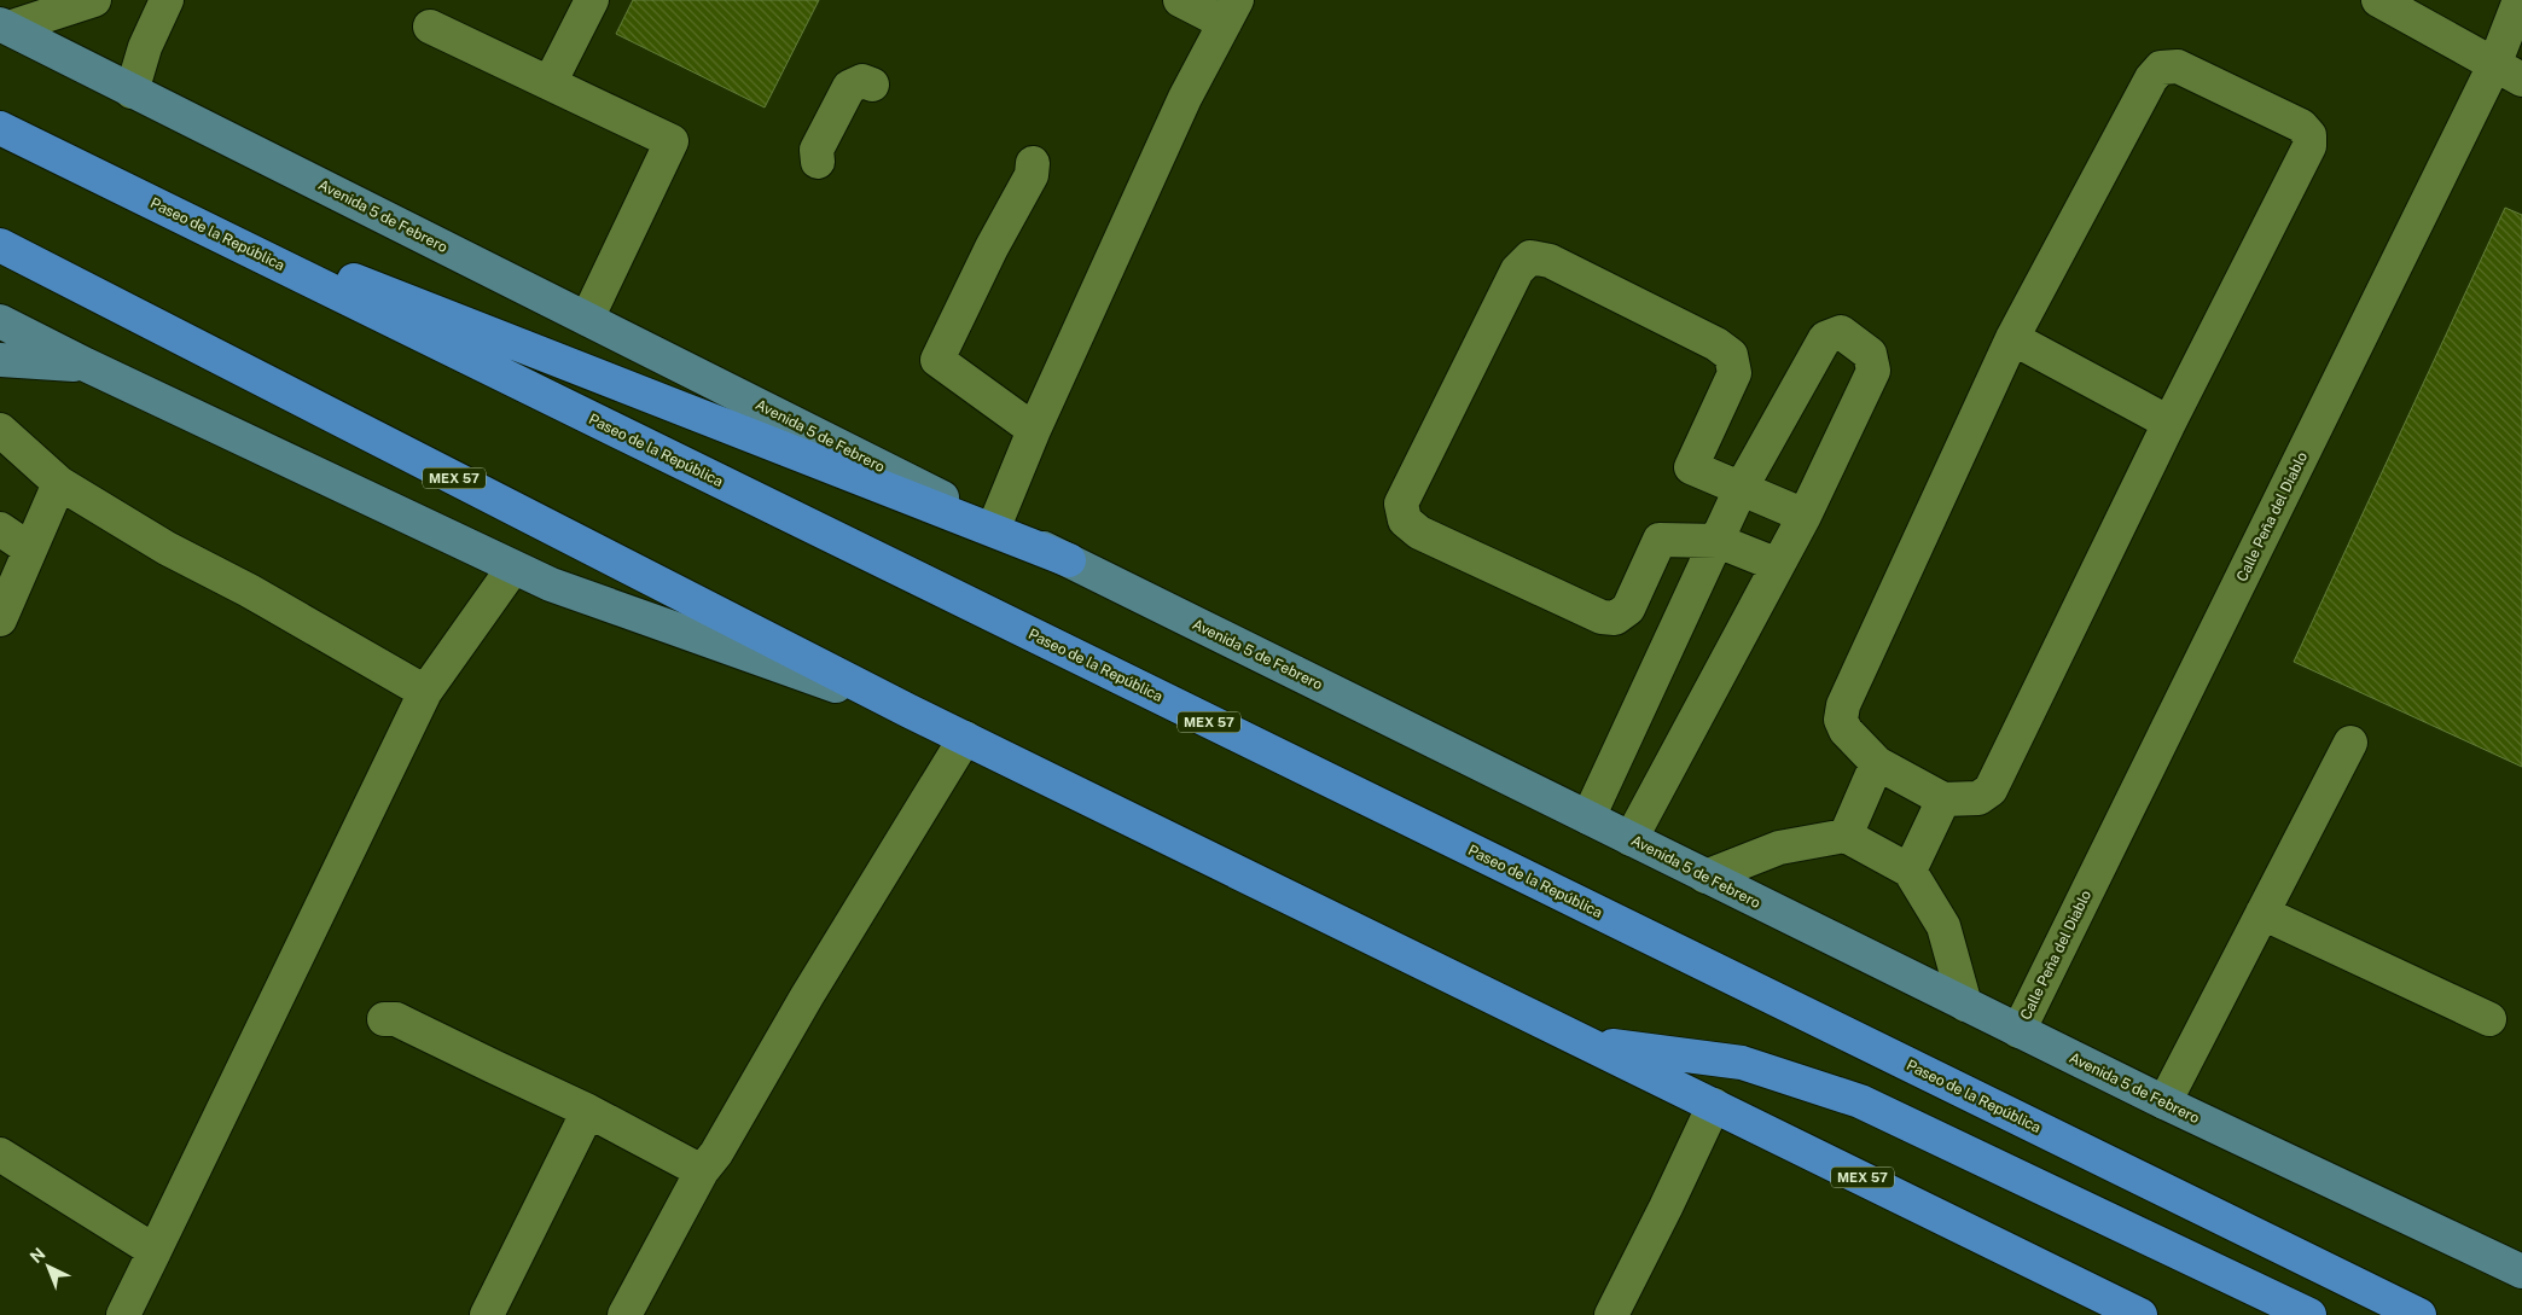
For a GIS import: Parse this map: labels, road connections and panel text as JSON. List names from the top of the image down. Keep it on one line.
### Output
{"streets":{"highway":["Paseo de la República","MEX 57"],"main road":["Avenida 5 de Febrero"],"street":["Calle Peña del Diablo"]},"crossings":[["Avenida 5 de Febrero","Calle Peña del Diablo"]],"north":"top left"}
